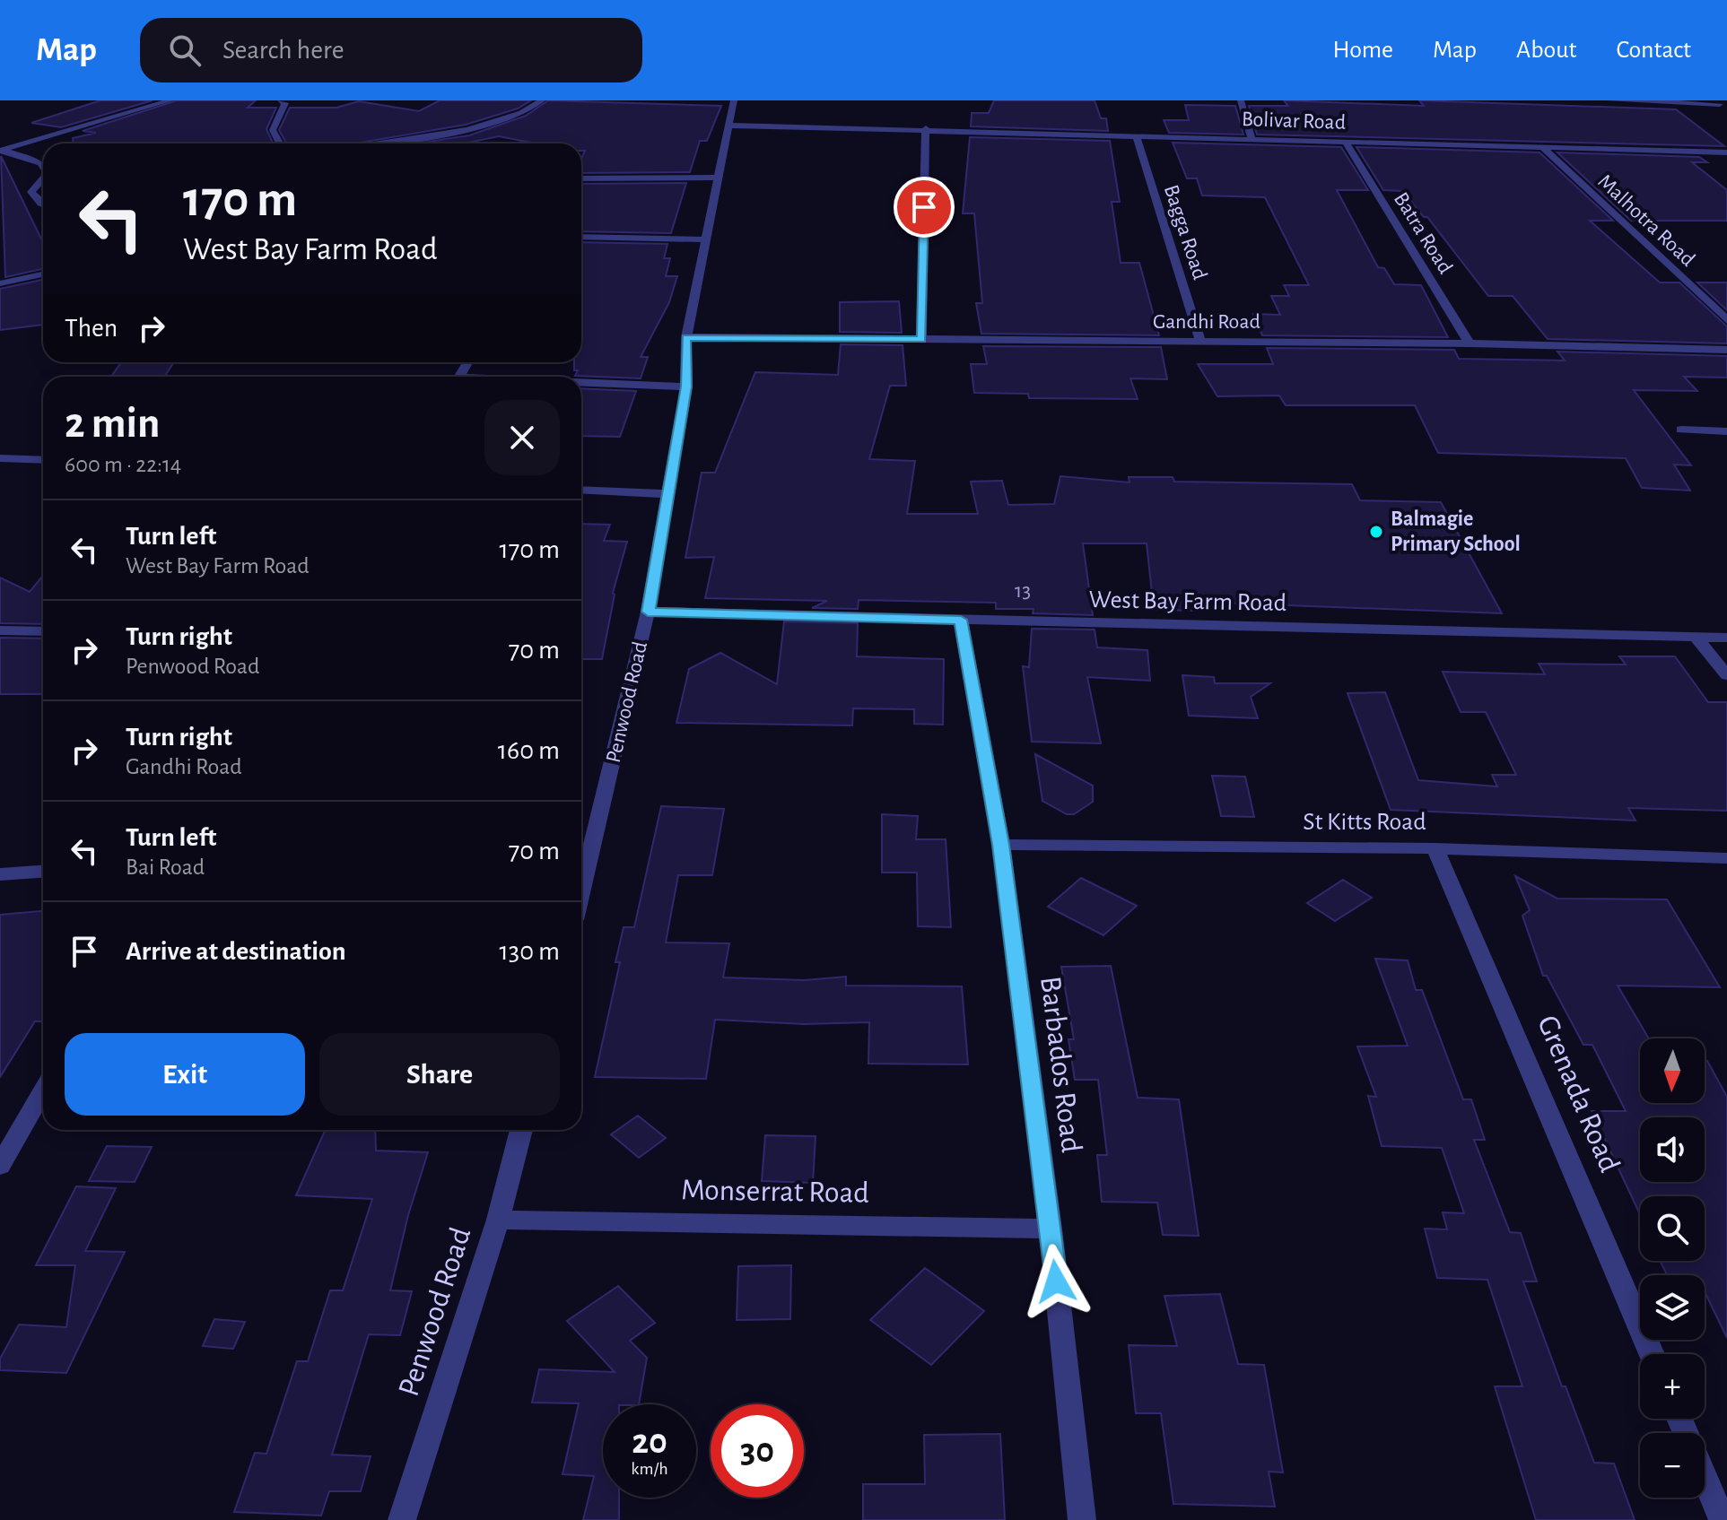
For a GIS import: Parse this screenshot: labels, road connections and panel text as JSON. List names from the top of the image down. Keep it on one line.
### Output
{"streets":{"street":["Bolivar Road","Malhotra Road","Bagga Road","Batra Road","Gandhi Road","West Bay Farm Road","Penwood Road","St Kitts Road","Barbados Road","Grenada Road","Monserrat Road"]},"crossings":[["Bolivar Road","Malhotra Road"],["Bolivar Road","Bagga Road"],["Bolivar Road","Batra Road"],["Bolivar Road","Penwood Road"],["Bagga Road","Gandhi Road"],["Batra Road","Gandhi Road"],["Gandhi Road","Penwood Road"],["West Bay Farm Road","Penwood Road"],["West Bay Farm Road","Barbados Road"],["Penwood Road","Monserrat Road"],["St Kitts Road","Barbados Road"],["St Kitts Road","Grenada Road"],["Barbados Road","Monserrat Road"]],"places":["Balmagie Primary School"],"house_numbers":["13"],"north":"bottom","page":{"header":"Map","search":"Search here","nav":["Home","Map","About","Contact"],"turn":["170 m","West Bay Farm Road"],"then":"Then","heading":["2 min","600 m · 22:14"],"list":[{"name":"Turn left","note":"West Bay Farm Road","value":"170 m"},{"name":"Turn right","note":"Penwood Road","value":"70 m"},{"name":"Turn right","note":"Gandhi Road","value":"160 m"},{"name":"Turn left","note":"Bai Road","value":"70 m"},{"name":"Arrive at destination","value":"130 m"}],"buttons":["Exit","Share"],"map_buttons":["+","−"],"speed":"20 km/h","limit":"30"}}
